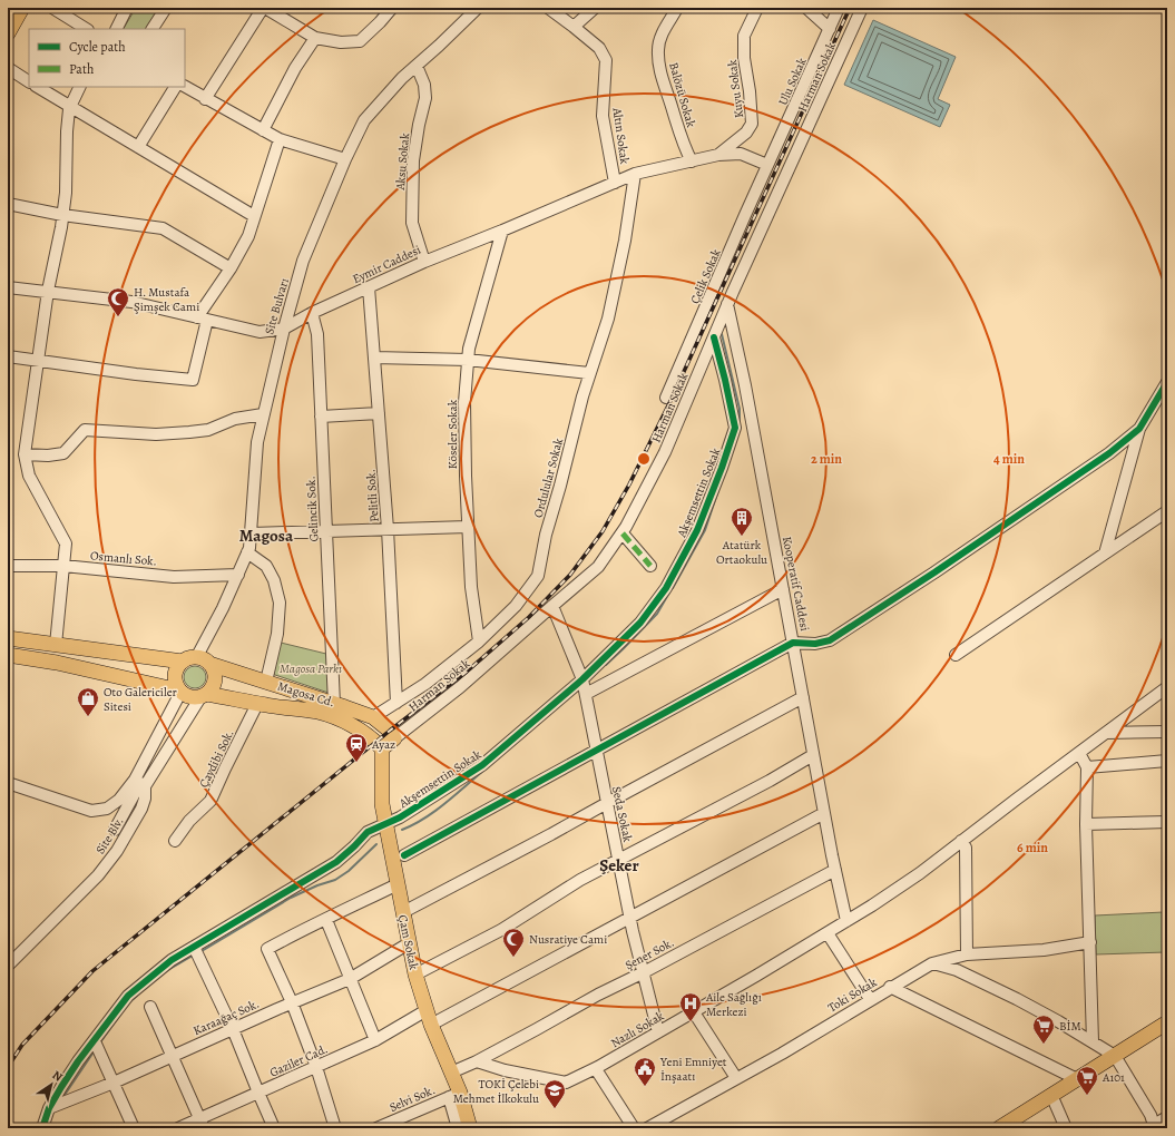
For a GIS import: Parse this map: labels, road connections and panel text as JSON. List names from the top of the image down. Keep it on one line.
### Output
{"streets":{"main road":["Magosa Cd.","Çam Sokak"],"street":["Harman Sokak","Ulu Sokak","Kuyu Sokak","Balözü Sokak","Altın Sokak","Aksu Sokak","Eymir Caddesi","Çelik Sokak","Site Bulvarı","Köseler Sokak","Ordulular Sokak","Akşemsettin Sokak","Pelitli Sok.","Gelincik Sok.","Osmanlı Sok.","Kooperatif Caddesi","Çaydibi Sok.","Seda Sokak","Site Blv.","Şener Sok.","Toki Sokak","Karaağaç Sok.","Nazlı Sokak","Gaziler Cad.","Selvi Sok."]},"crossings":[["Harman Sokak","Akşemsettin Sokak"],["Harman Sokak","Kooperatif Caddesi"],["Harman Sokak","Magosa Cd."],["Harman Sokak","Seda Sokak"],["Ulu Sokak","Eymir Caddesi"],["Ulu Sokak","Çelik Sokak"],["Kuyu Sokak","Eymir Caddesi"],["Balözü Sokak","Eymir Caddesi"],["Altın Sokak","Eymir Caddesi"],["Aksu Sokak","Eymir Caddesi"],["Aksu Sokak","Site Bulvarı"],["Eymir Caddesi","Çelik Sokak"],["Eymir Caddesi","Site Bulvarı"],["Eymir Caddesi","Köseler Sokak"],["Eymir Caddesi","Ordulular Sokak"],["Eymir Caddesi","Pelitli Sok."],["Eymir Caddesi","Gelincik Sok."],["Site Bulvarı","Osmanlı Sok."],["Site Bulvarı","Magosa Cd."],["Site Bulvarı","Site Blv."],["Köseler Sokak","Ordulular Sokak"],["Ordulular Sokak","Pelitli Sok."],["Ordulular Sokak","Magosa Cd."],["Akşemsettin Sokak","Seda Sokak"],["Akşemsettin Sokak","Çam Sokak"],["Akşemsettin Sokak","Karaağaç Sok."],["Gelincik Sok.","Magosa Cd."],["Kooperatif Caddesi","Şener Sok."],["Kooperatif Caddesi","Nazlı Sokak"],["Magosa Cd.","Çaydibi Sok."],["Magosa Cd.","Site Blv."],["Magosa Cd.","Çam Sokak"],["Seda Sokak","Şener Sok."],["Seda Sokak","Nazlı Sokak"],["Çam Sokak","Karaağaç Sok."],["Çam Sokak","Gaziler Cad."],["Çam Sokak","Selvi Sok."],["Şener Sok.","Nazlı Sokak"]],"districts":["Magosa","Şeker"],"parks":["Magosa Parkı"],"places":{"mosque":["H. Mustafa Şimşek Cami","Nusratiye Cami"],"building":["Atatürk Ortaokulu"],"shop":["Oto Galericiler Sitesi"],"station":["Ayaz"],"hospital":["Aile Sağlığı Merkezi"],"supermarket":["BİM","A101"],"public building":["Yeni Emniyet İnşaatı"],"school or university":["TOKİ Çelebi Mehmet İlkokulu"]},"legend":["Cycle path","Path"],"north":"top right","rings":["2 min","4 min","6 min"]}
